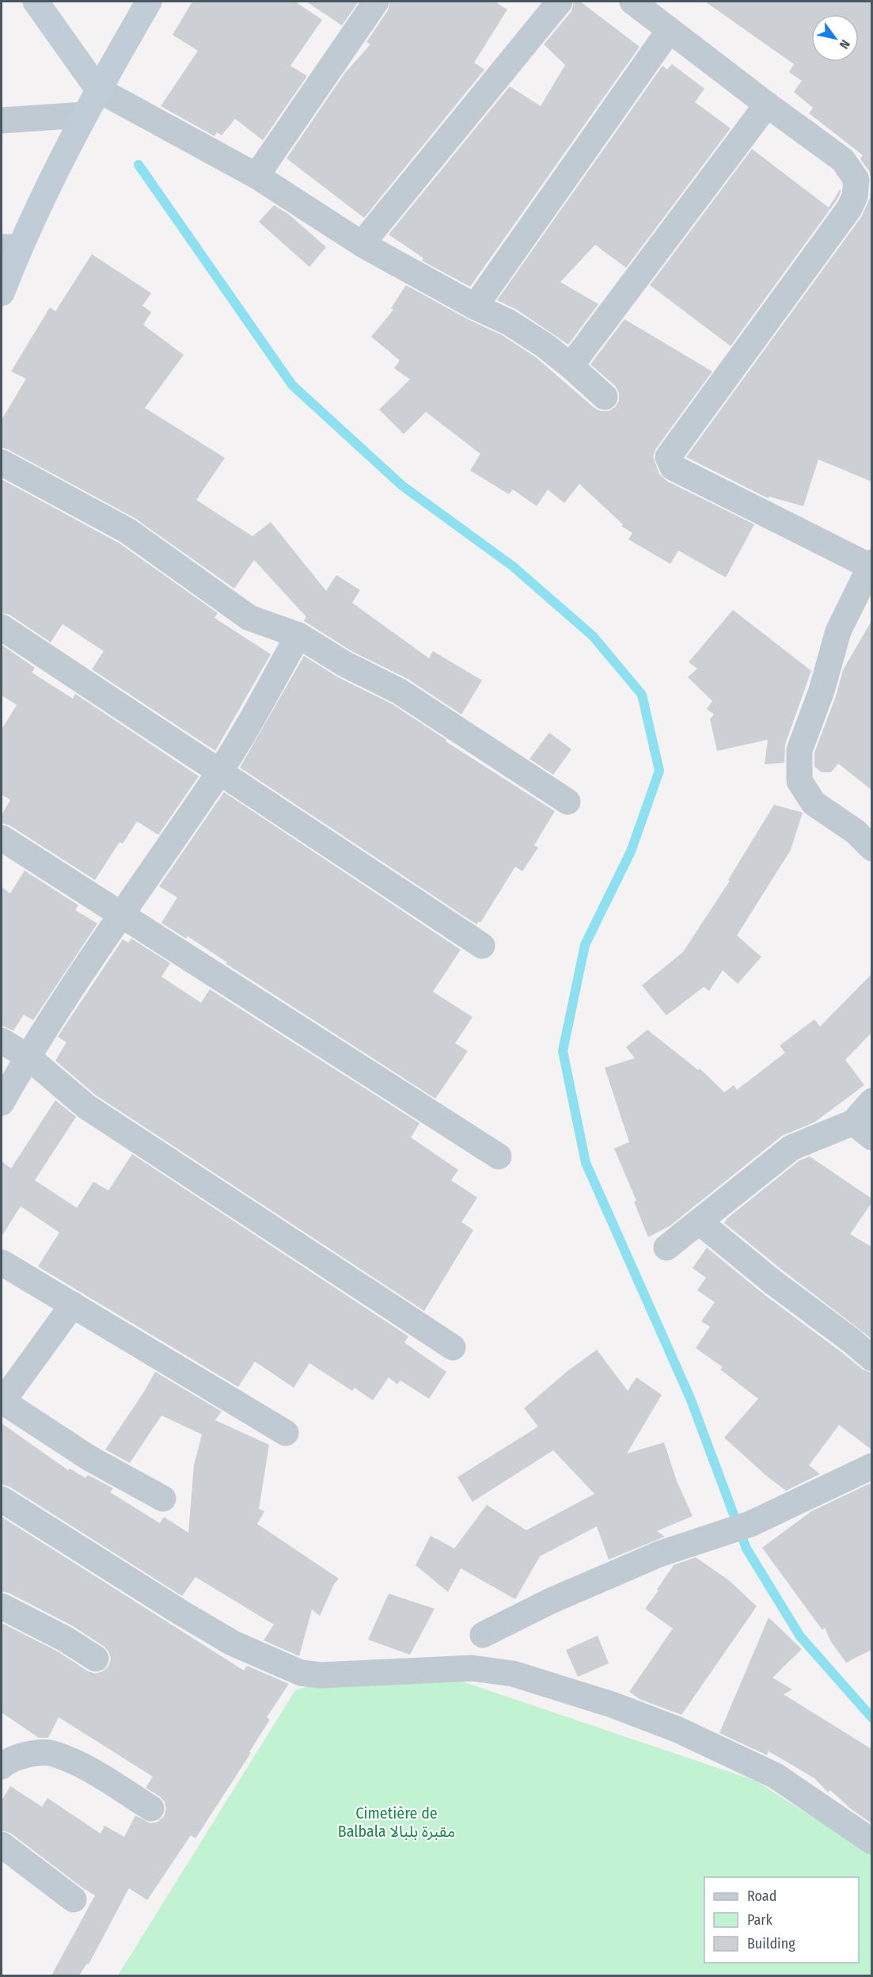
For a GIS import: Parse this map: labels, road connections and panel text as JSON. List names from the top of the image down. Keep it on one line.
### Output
{"parks":["Cimetière de Balbala مقبرة بلبالا"],"legend":["Road","Park","Building"],"north":"bottom right"}
